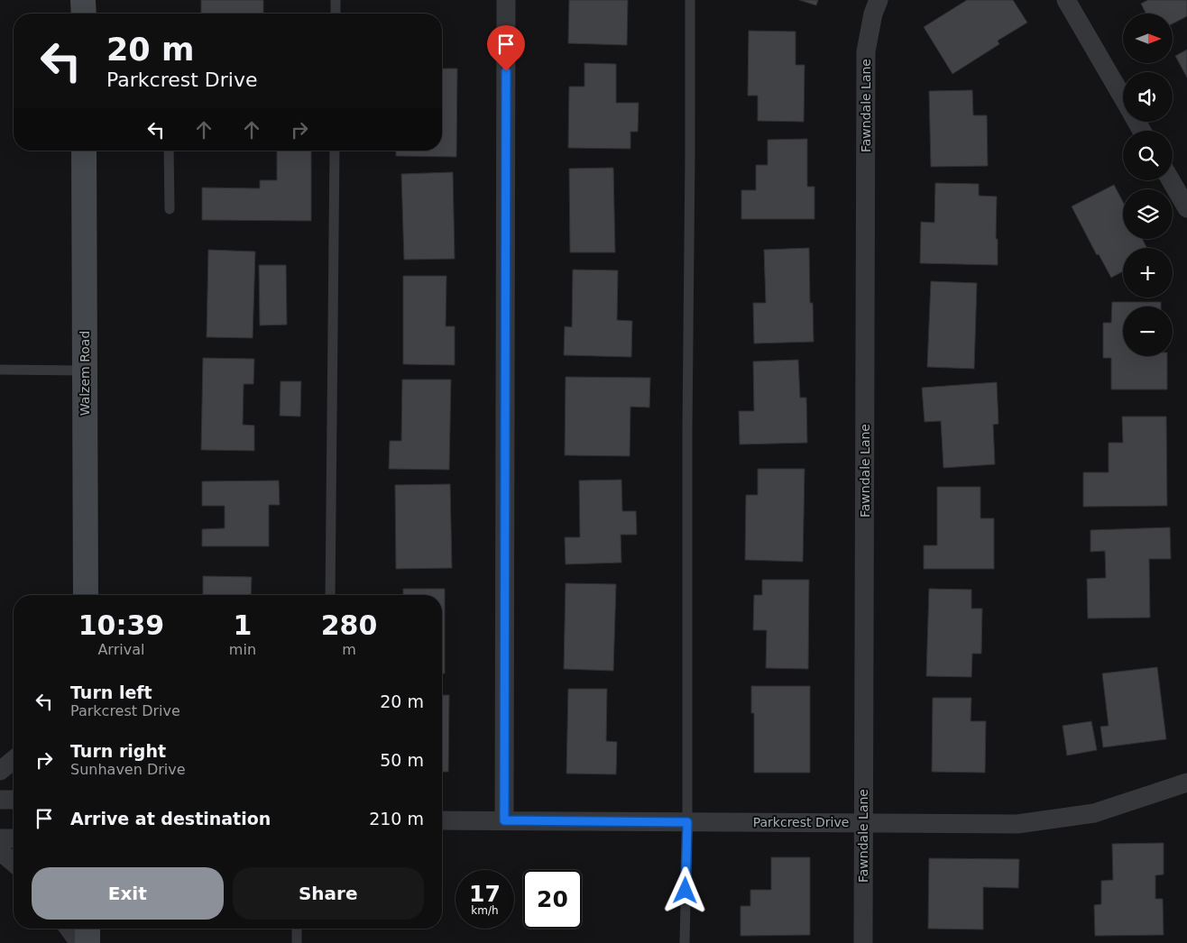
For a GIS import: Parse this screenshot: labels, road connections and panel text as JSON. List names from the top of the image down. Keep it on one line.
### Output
{"streets":{"main road":["Walzem Road"],"street":["Fawndale Lane","Parkcrest Drive"]},"crossings":[["Fawndale Lane","Parkcrest Drive"]],"north":"right","page":{"map_buttons":["+","−"],"turn":["20 m","Parkcrest Drive"],"eta":["10:39","Arrival","1","min","280","m"],"list":[{"name":"Turn left","note":"Parkcrest Drive","value":"20 m"},{"name":"Turn right","note":"Sunhaven Drive","value":"50 m"},{"name":"Arrive at destination","value":"210 m"}],"buttons":["Exit","Share"],"speed":"17 km/h","limit":"20"}}
